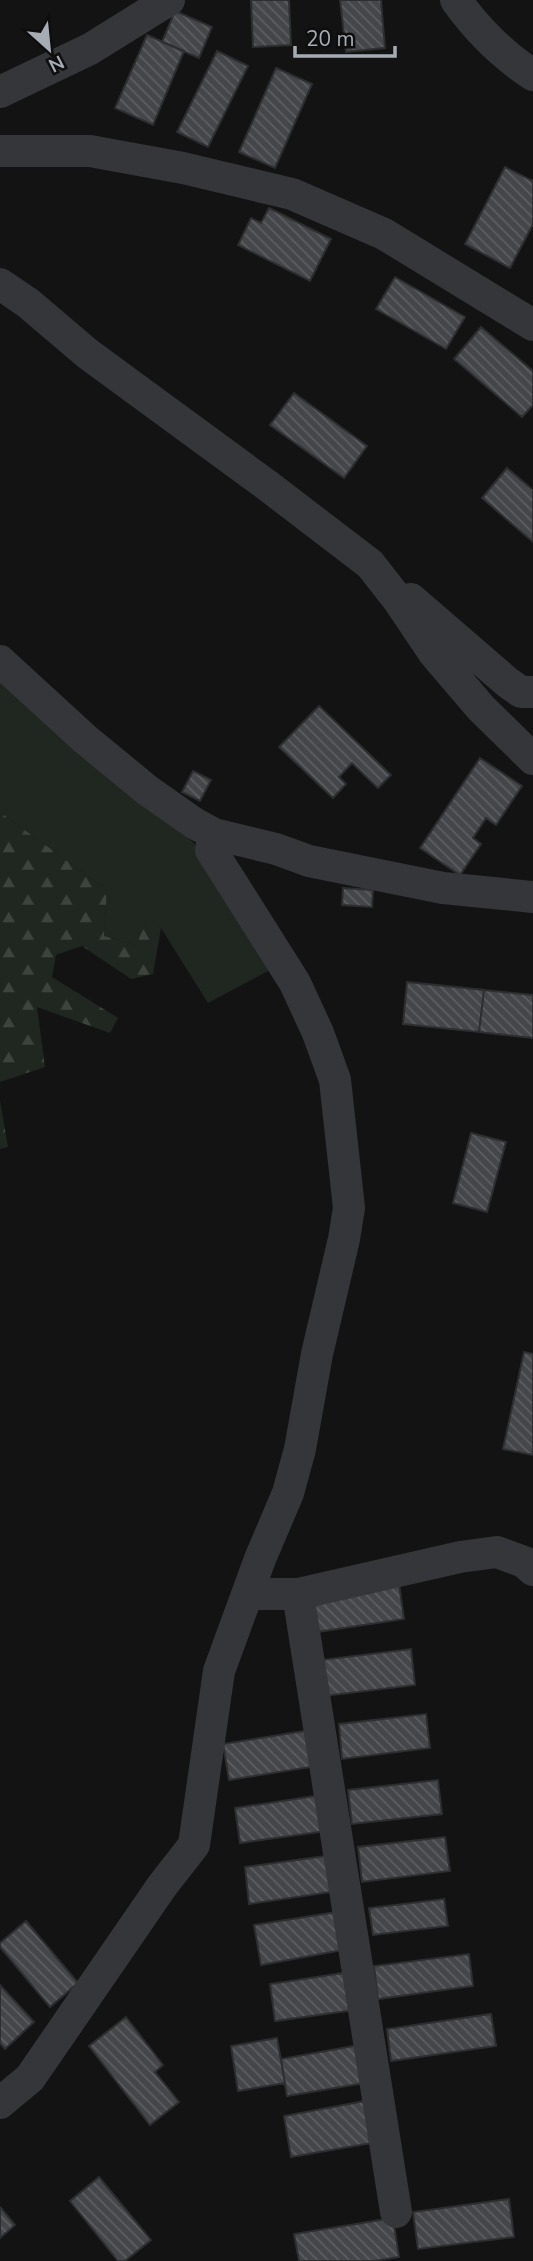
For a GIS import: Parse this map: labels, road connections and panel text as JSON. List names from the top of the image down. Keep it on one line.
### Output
{"scale_bar":"20 m","north":"bottom right"}
